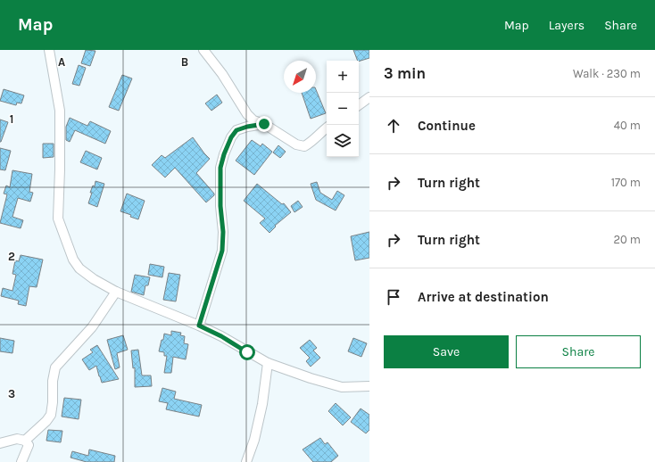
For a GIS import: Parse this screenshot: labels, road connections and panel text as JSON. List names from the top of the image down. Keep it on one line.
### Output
{"north":"bottom left","page":{"header":"Map","nav":["Map","Layers","Share"],"heading":["3 min","Walk · 230 m"],"map_buttons":["+","−"],"list":[["Continue","40 m"],["Turn right","170 m"],["Turn right","20 m"],"Arrive at destination"],"buttons":["Save","Share"]},"grid":{"columns":["A","B"],"rows":["1","2","3"]}}
